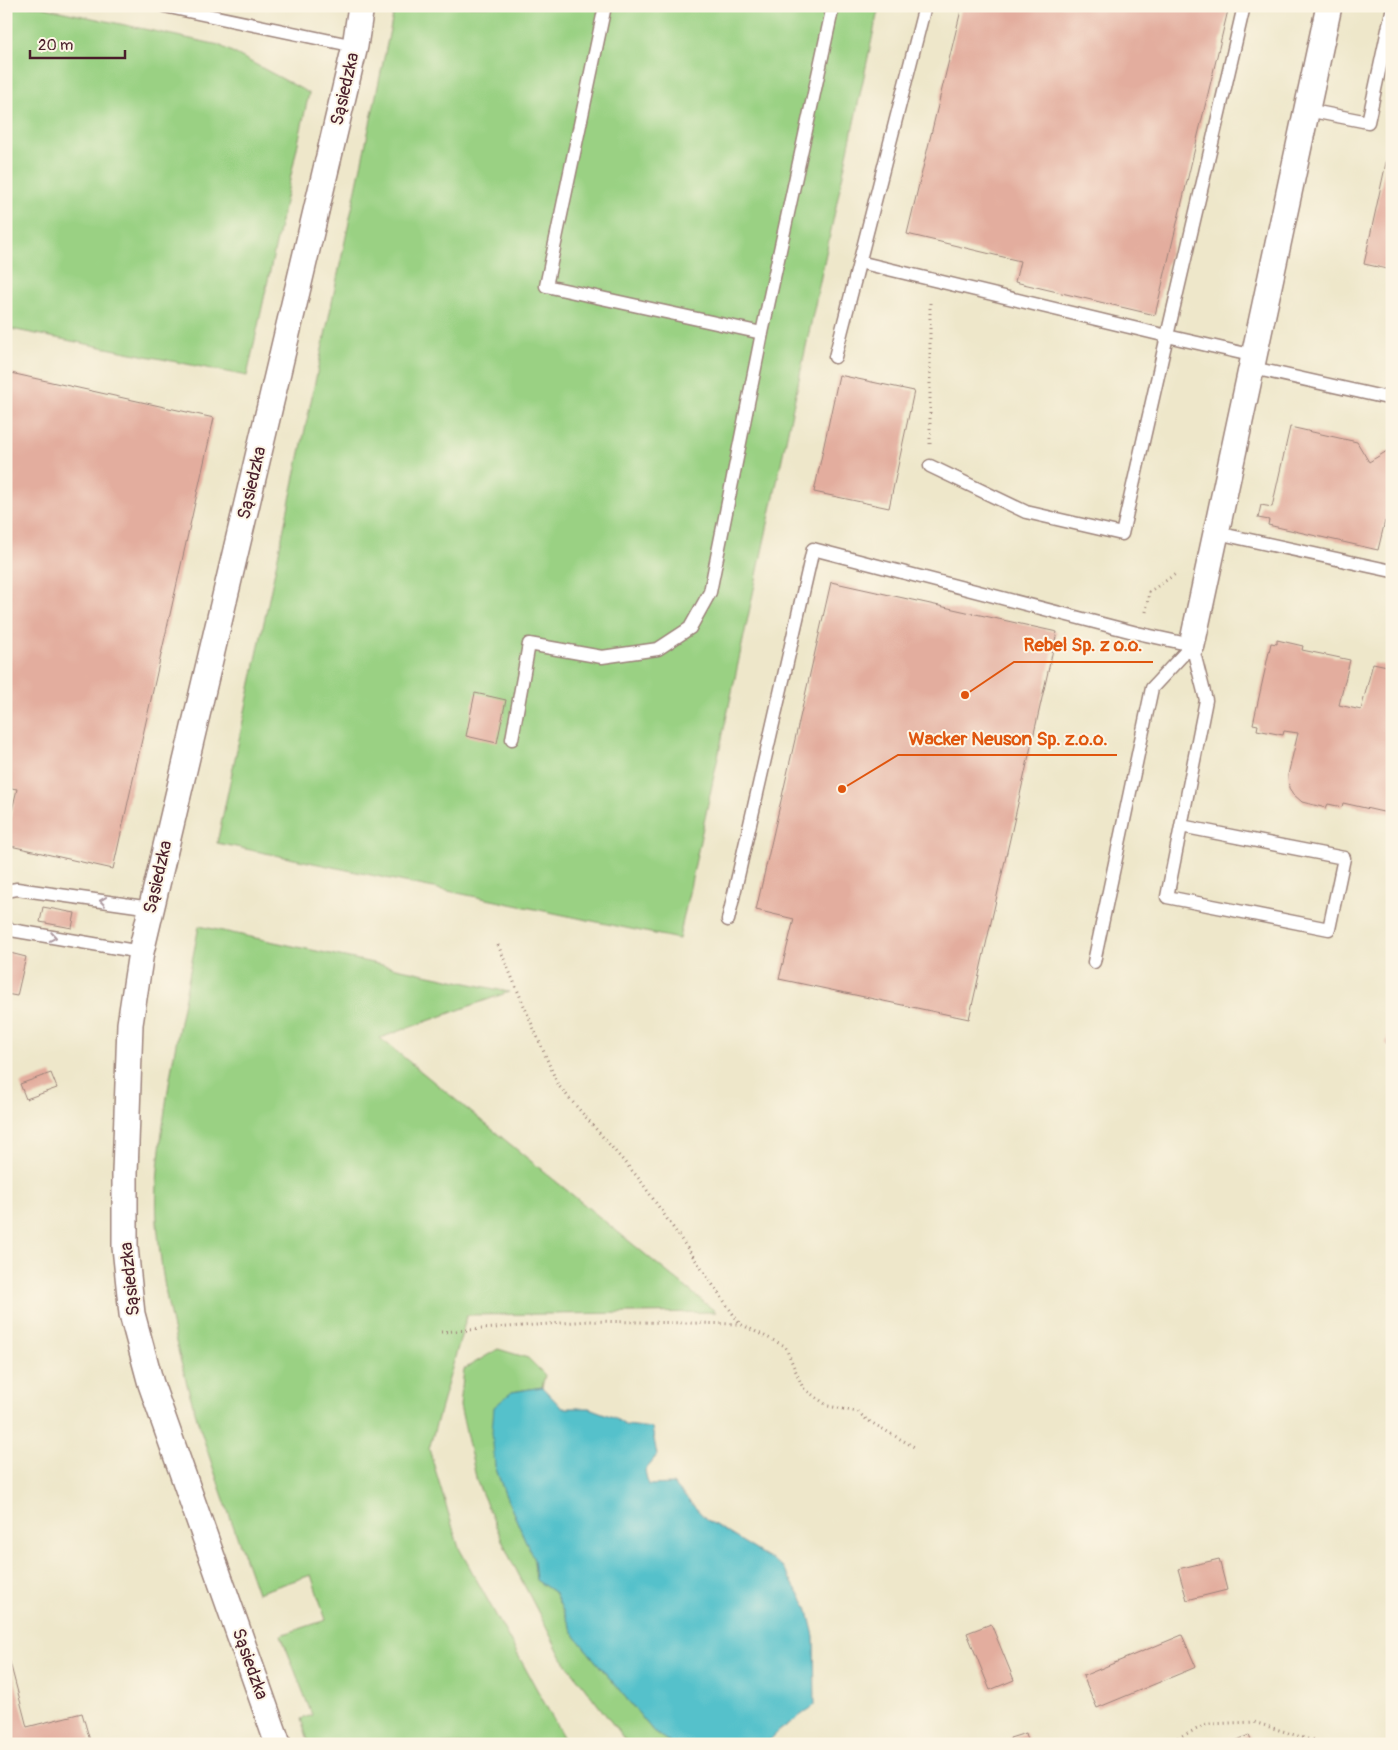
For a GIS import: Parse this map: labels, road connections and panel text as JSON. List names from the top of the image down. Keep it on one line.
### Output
{"streets":{"street":["Sąsiedzka"]},"places":["Rebel Sp. z o.o.","Wacker Neuson Sp. z.o.o."],"scale_bar":"20 m"}
